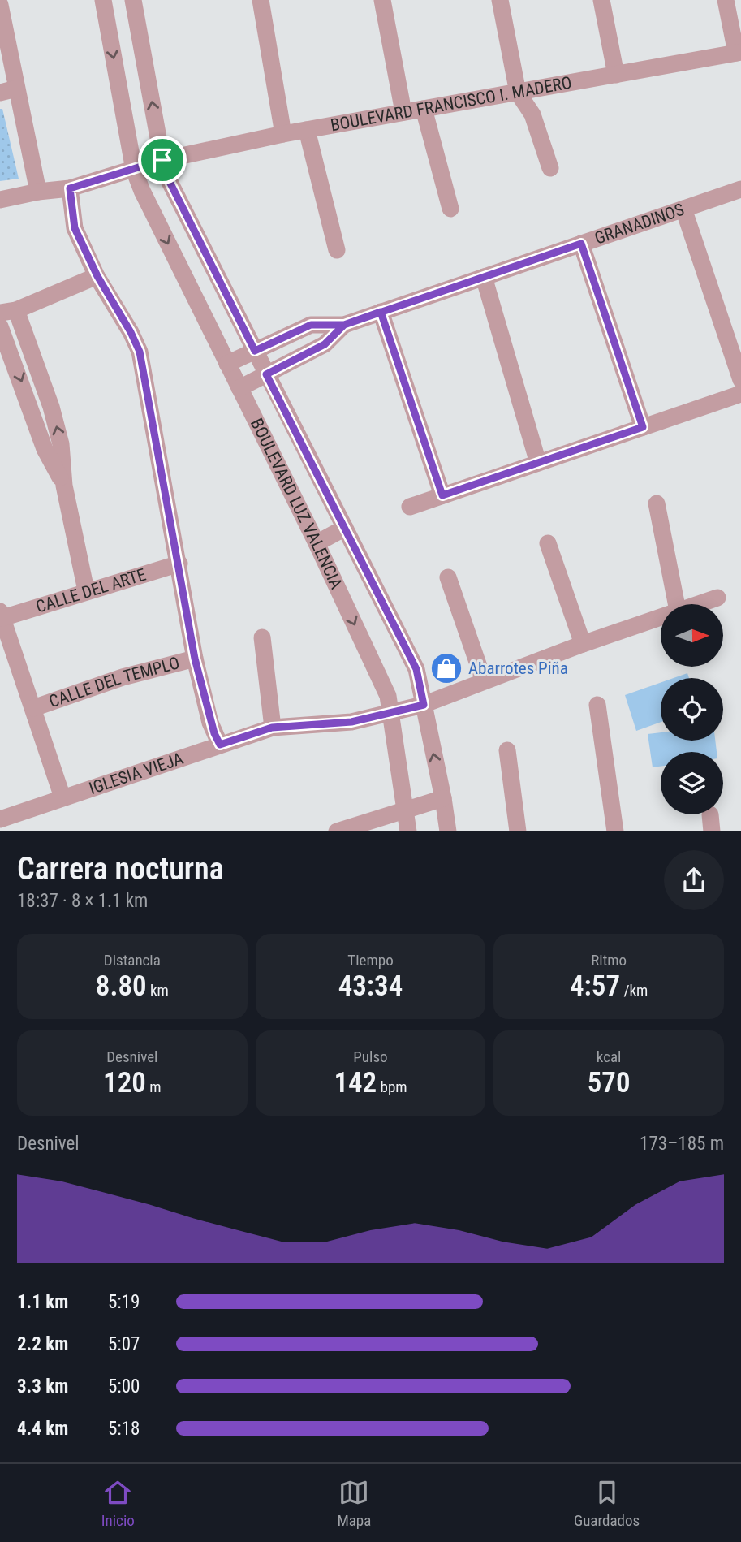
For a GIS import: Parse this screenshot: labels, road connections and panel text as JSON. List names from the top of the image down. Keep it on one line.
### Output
{"streets":{"street":["BOULEVARD FRANCISCO I. MADERO","GRANADINOS","BOULEVARD LUZ VALENCIA","CALLE DEL ARTE","CALLE DEL TEMPLO","IGLESIA VIEJA"]},"crossings":[["BOULEVARD FRANCISCO I. MADERO","BOULEVARD LUZ VALENCIA"],["GRANADINOS","BOULEVARD LUZ VALENCIA"],["BOULEVARD LUZ VALENCIA","IGLESIA VIEJA"]],"places":{"shop":["Abarrotes Piña"]},"north":"right","page":{"heading":["Carrera nocturna","18:37 · 8 × 1.1 km"],"stats":[["Distancia","8.80 km"],["Tiempo","43:34"],["Ritmo","4:57 /km"],["Desnivel","120 m"],["Pulso","142 bpm"],["kcal","570"]],"chart":["Desnivel","173–185 m"],"list":[{"name":"1.1 km","note":"5:19"},{"name":"2.2 km","note":"5:07"},{"name":"3.3 km","note":"5:00"},{"name":"4.4 km","note":"5:18"}],"tabs":["Inicio","Mapa","Guardados"]}}
